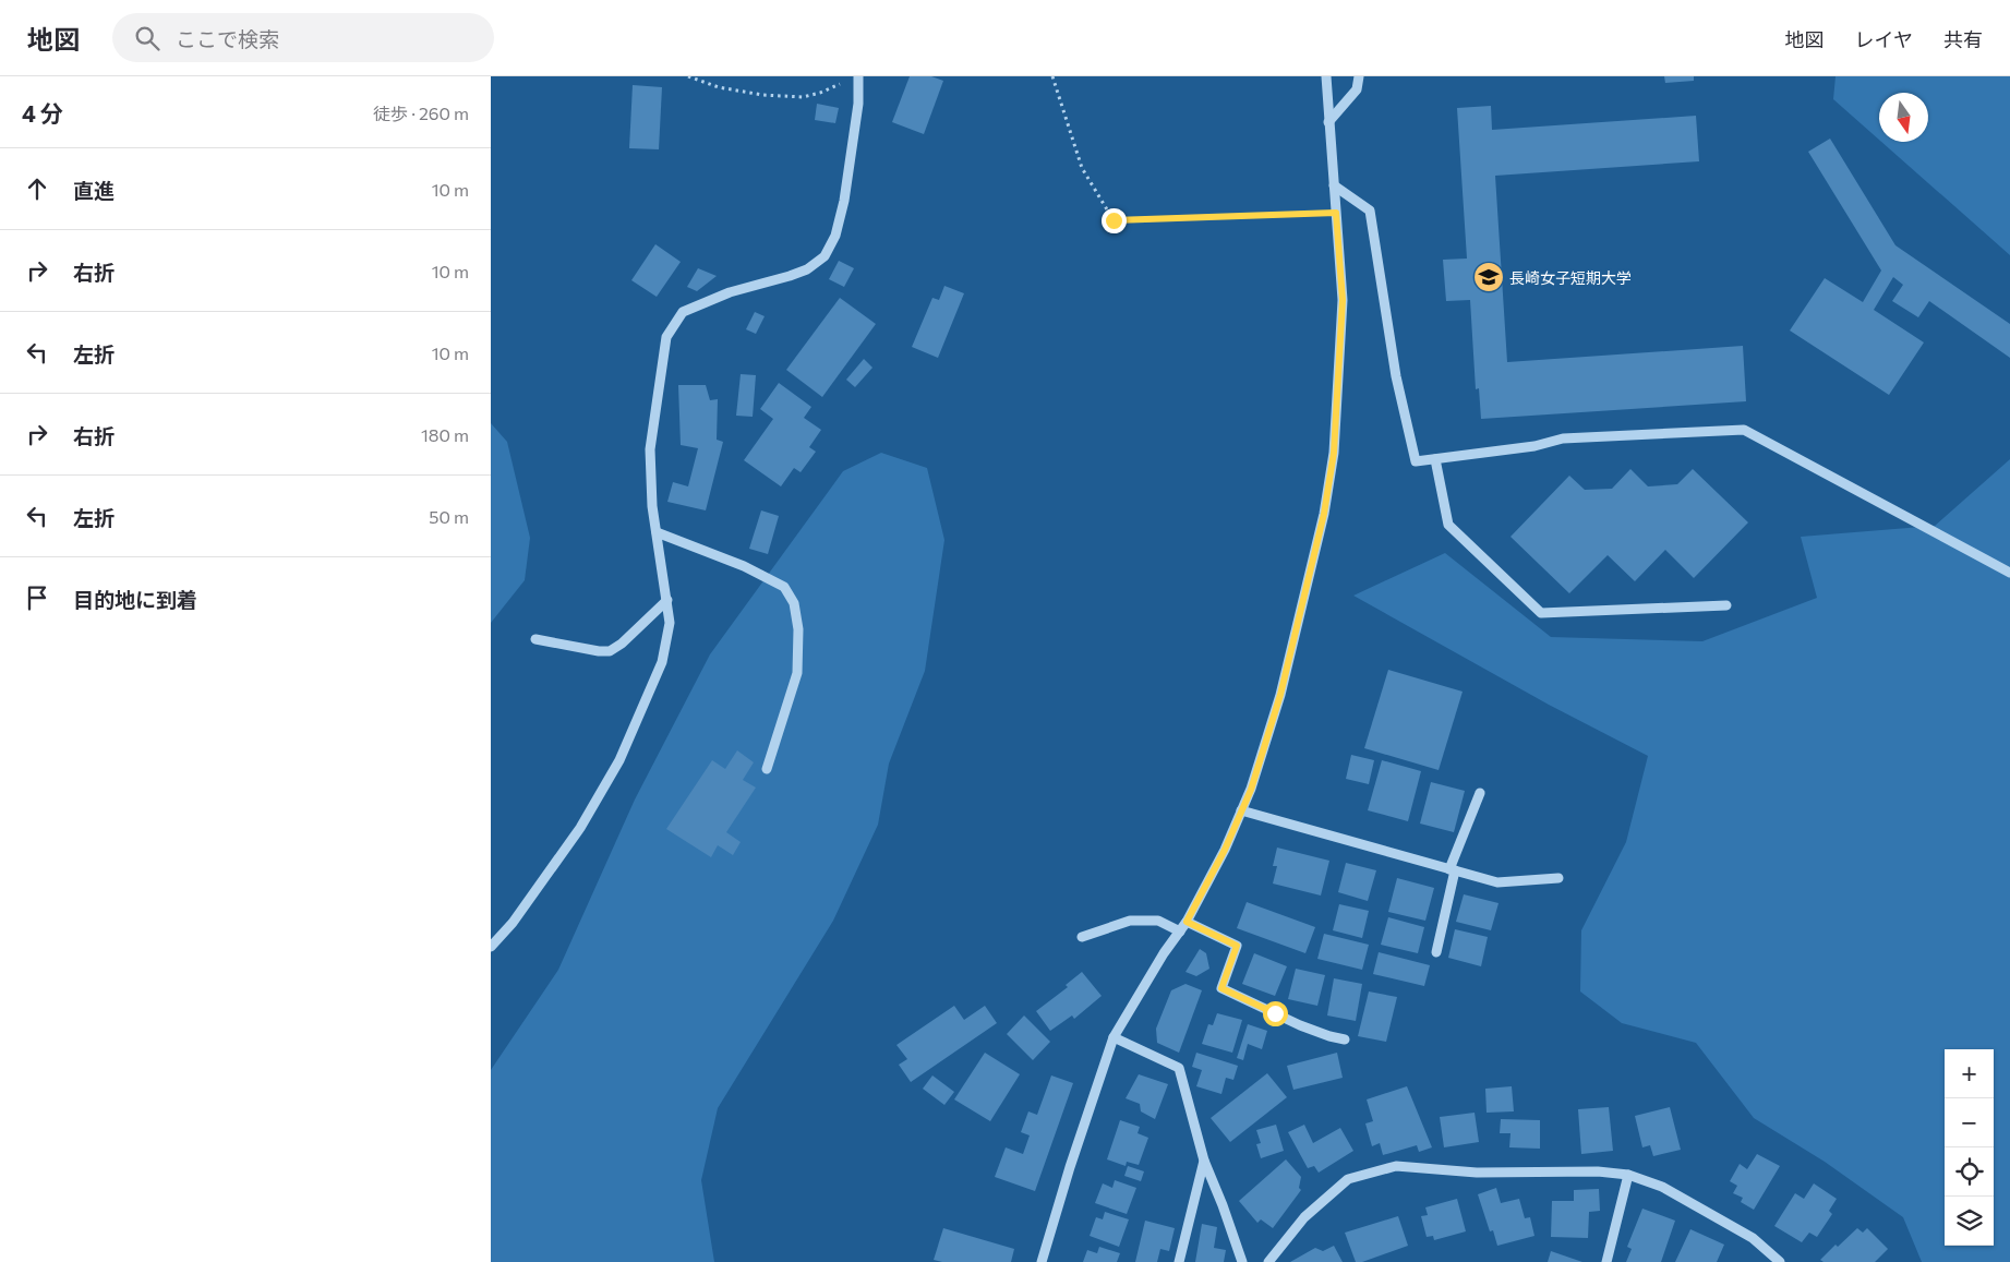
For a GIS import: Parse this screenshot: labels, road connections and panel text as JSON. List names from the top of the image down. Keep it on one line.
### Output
{"places":{"school or university":["長崎女子短期大学"]},"north":"bottom","page":{"header":"地図","search":"ここで検索","nav":["地図","レイヤ","共有"],"heading":["4 分","徒歩 · 260 m"],"list":[["直進","10 m"],["右折","10 m"],["左折","10 m"],["右折","180 m"],["左折","50 m"],"目的地に到着"],"map_buttons":["+","−"]}}
